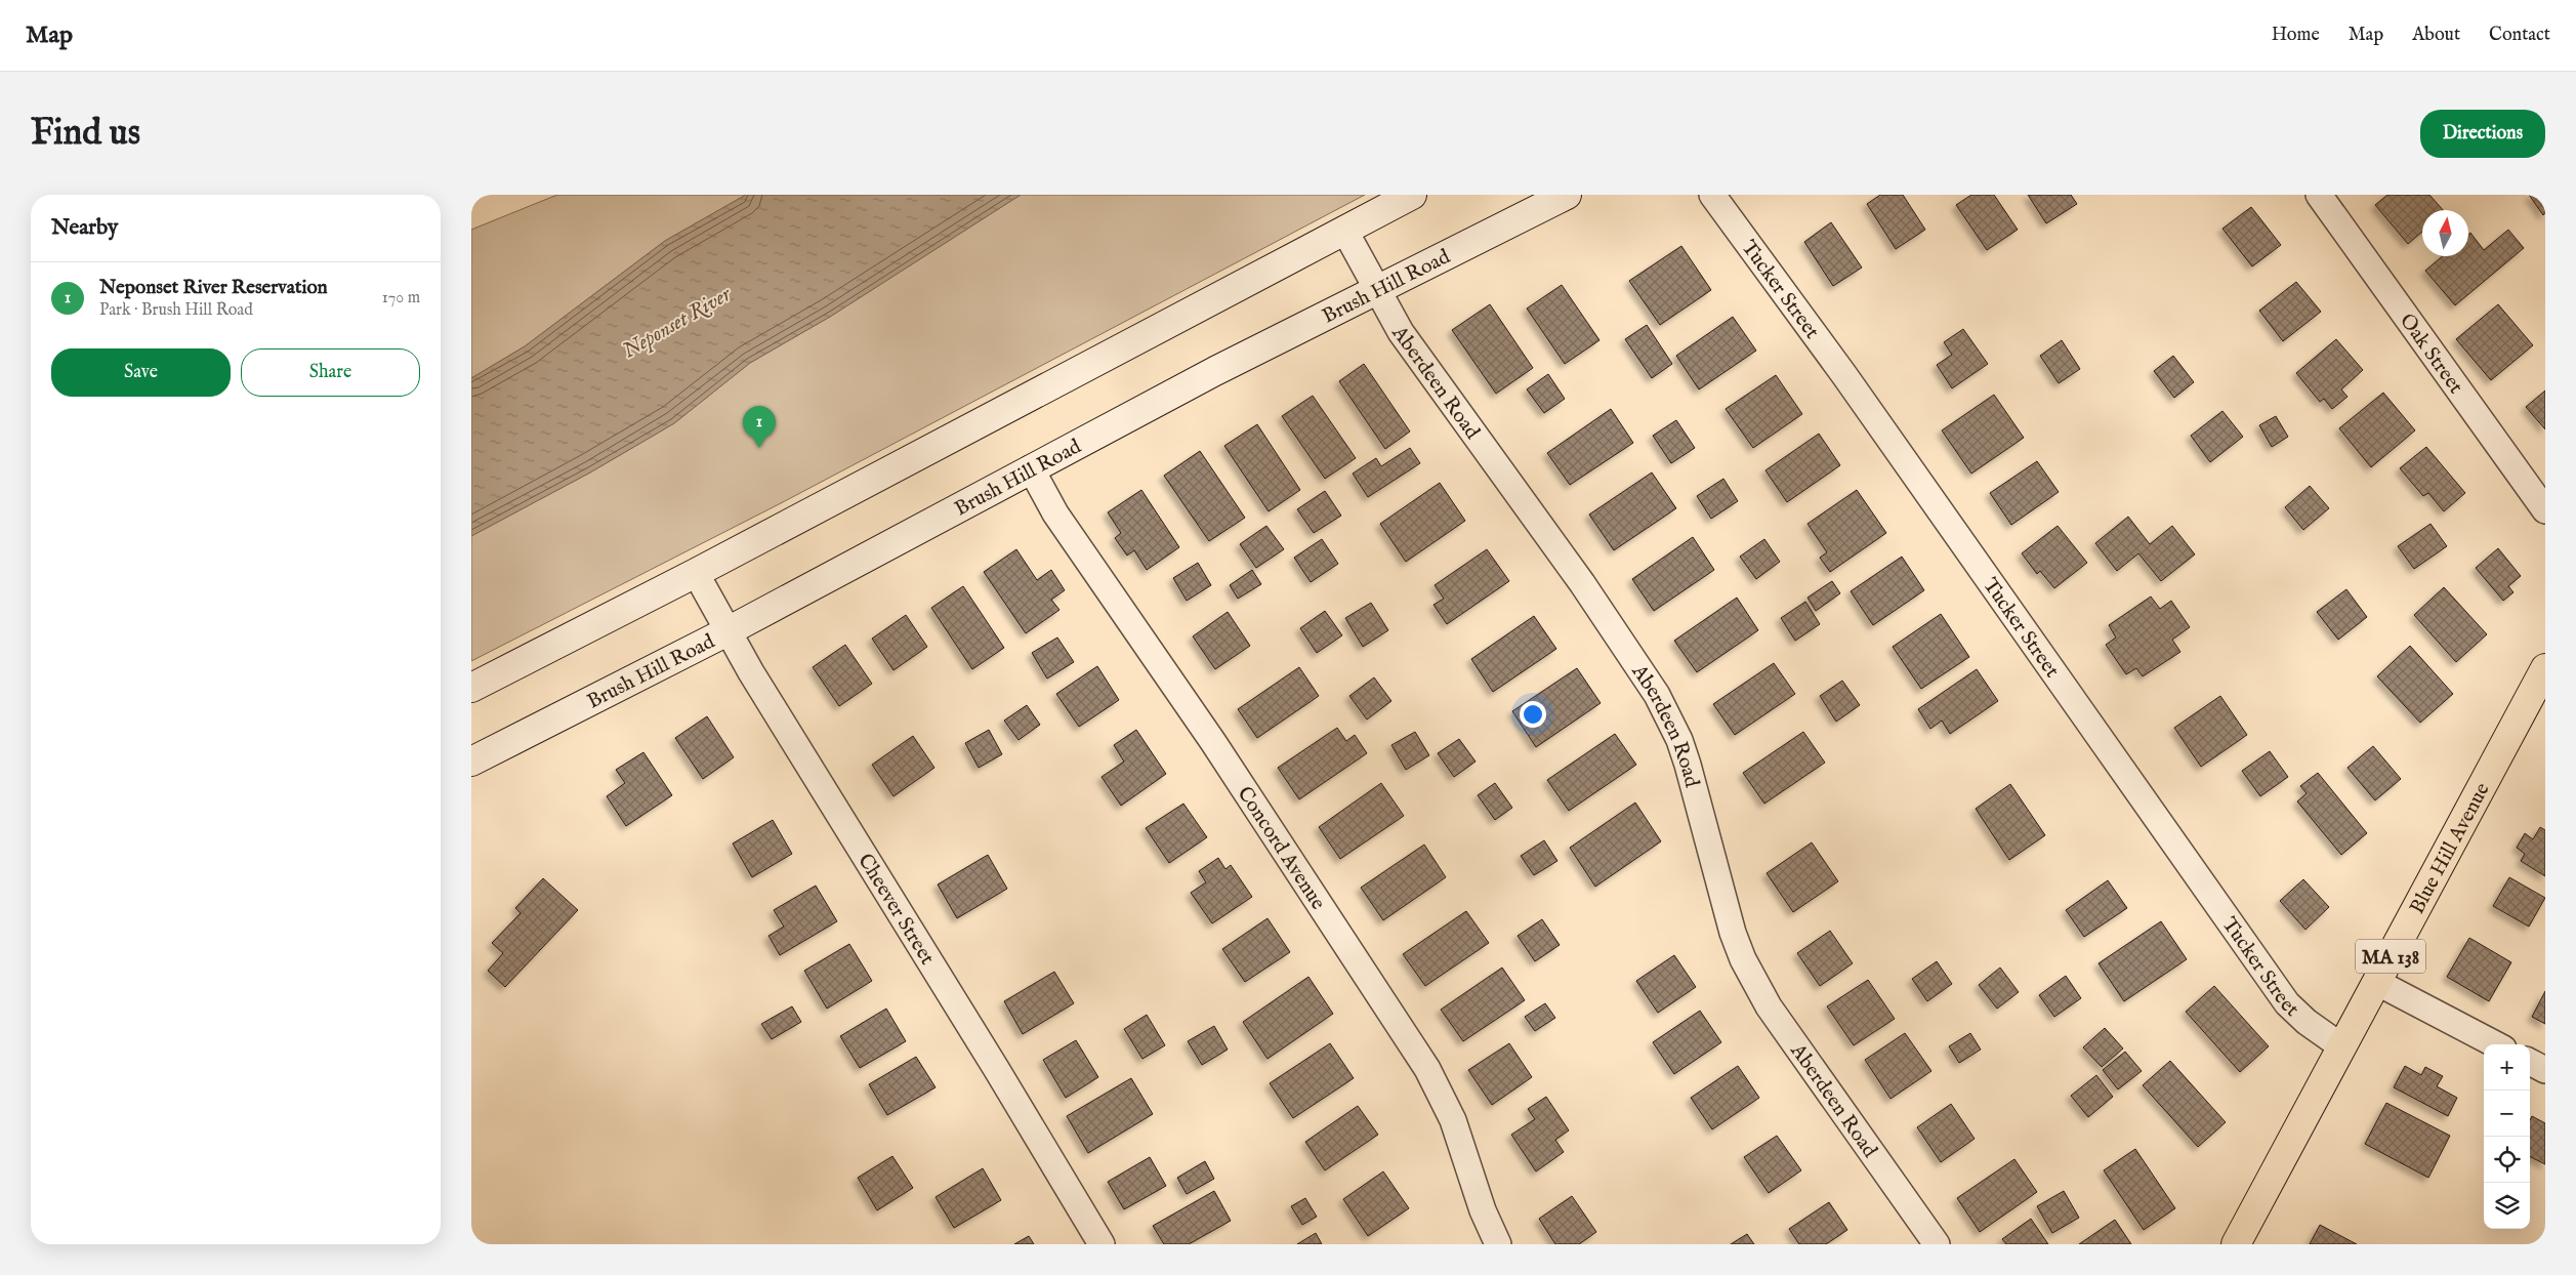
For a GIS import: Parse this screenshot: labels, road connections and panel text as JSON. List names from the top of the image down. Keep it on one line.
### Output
{"streets":{"highway":["Blue Hill Avenue","MA 138"],"main road":["Brush Hill Road"],"street":["Tucker Street","Oak Street","Aberdeen Road","Concord Avenue","Cheever Street"]},"crossings":[["Brush Hill Road","Aberdeen Road"],["Brush Hill Road","Concord Avenue"],["Brush Hill Road","Cheever Street"],["Tucker Street","Blue Hill Avenue"]],"water":["Neponset River"],"north":"top","page":{"header":"Map","nav":["Home","Map","About","Contact"],"buttons":["Directions",["Save","Share"]],"title":"Find us","heading":"Nearby","list":[{"mark":"1","name":"Neponset River Reservation","note":"Park · Brush Hill Road","value":"170 m"}],"pins":"1","map_buttons":["+","−"]}}
